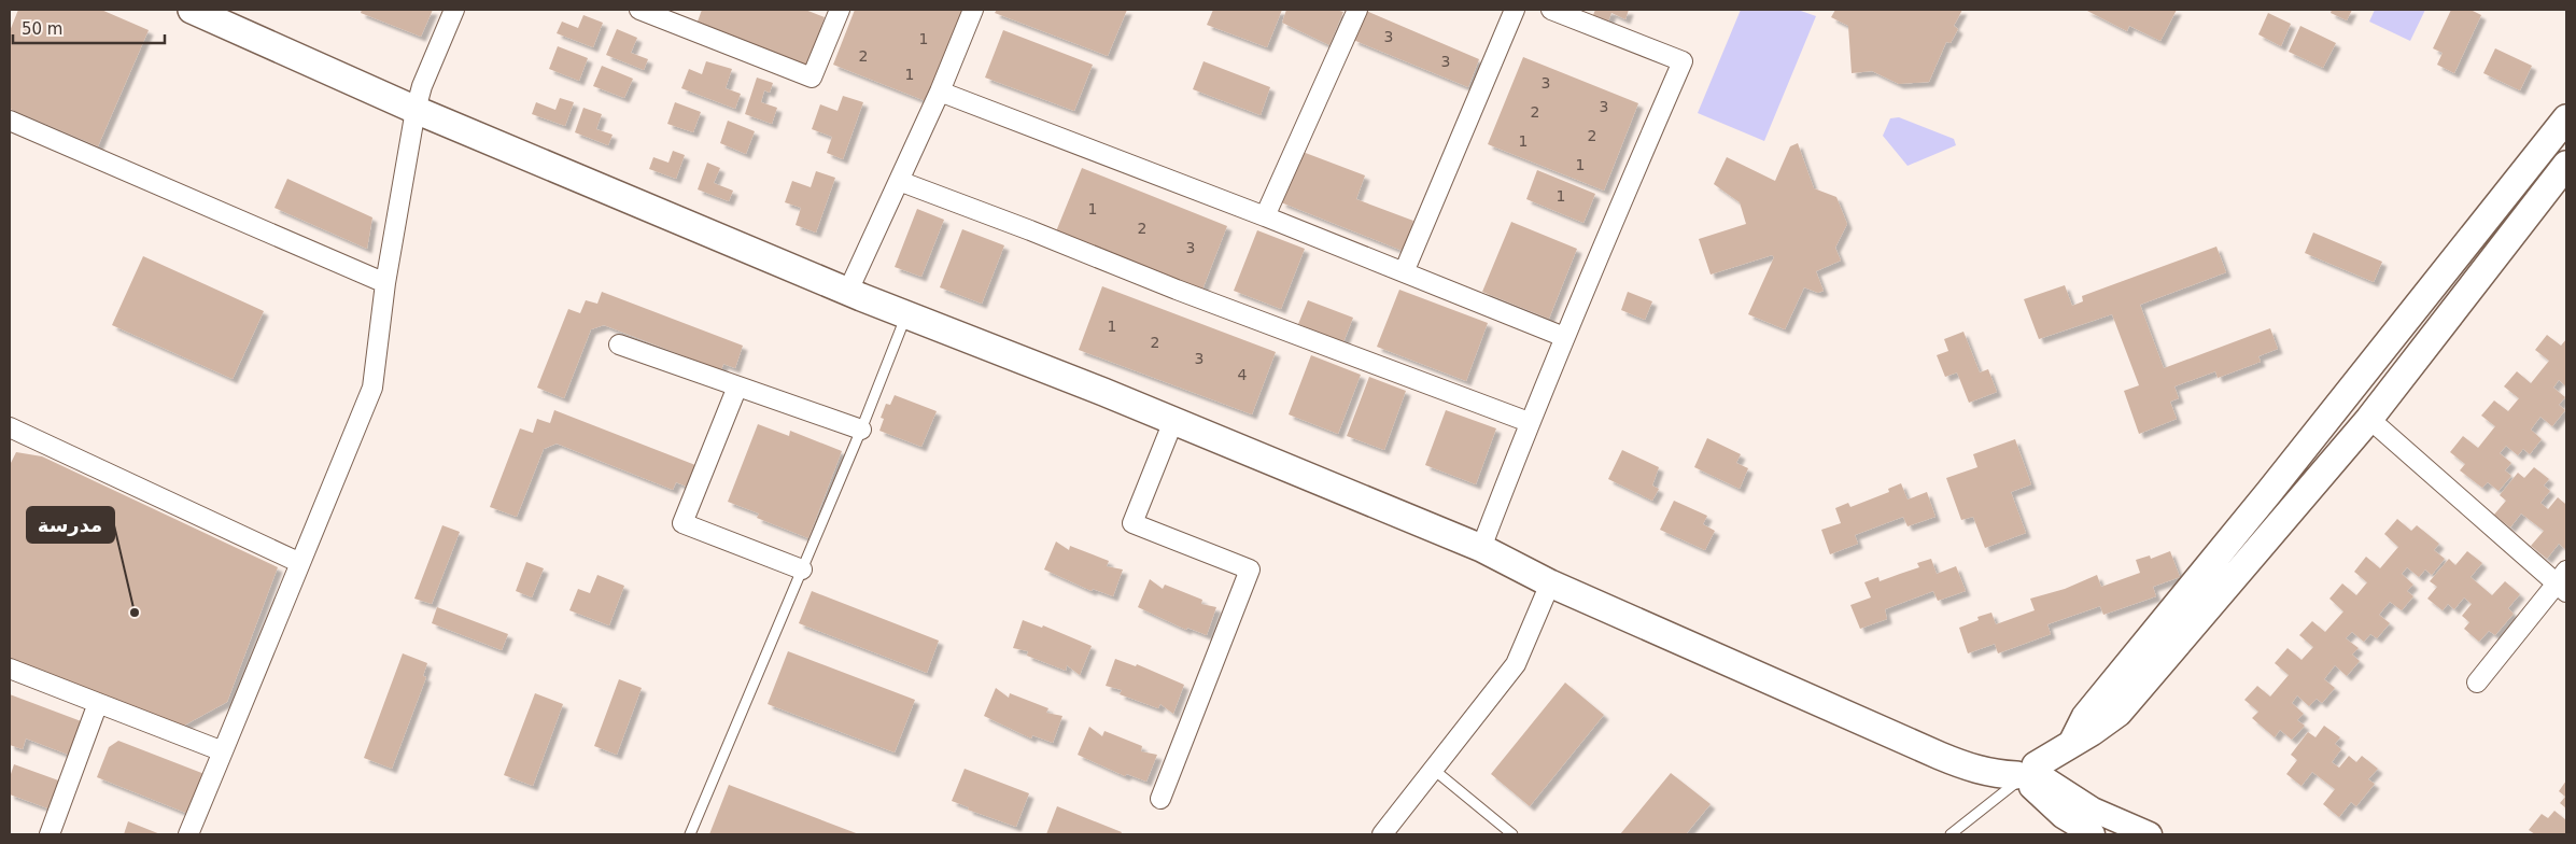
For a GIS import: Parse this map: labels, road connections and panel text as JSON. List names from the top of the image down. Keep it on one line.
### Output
{"places":["مدرسة"],"house_numbers":["3","1","2","3","1","3","3","2","2","1","1","1","1","2","3","1","2","3","4"],"scale_bar":"50 m"}
